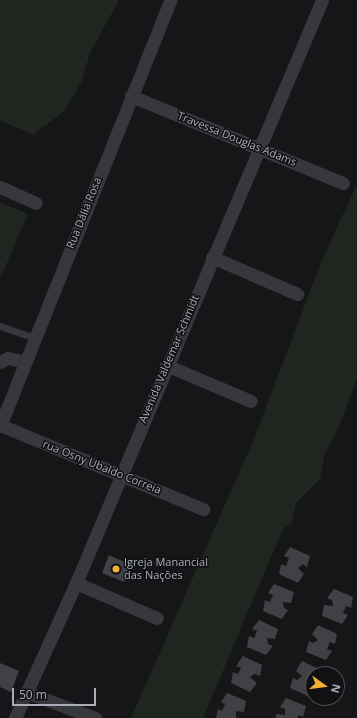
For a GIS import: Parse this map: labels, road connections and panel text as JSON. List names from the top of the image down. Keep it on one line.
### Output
{"streets":{"street":["Travessa Douglas Adams","Rua Dália Rosa","Avenida Valdemar Schmidt","rua Osny Ubaldo Correia"]},"crossings":[["Travessa Douglas Adams","Rua Dália Rosa"],["Travessa Douglas Adams","Avenida Valdemar Schmidt"],["Rua Dália Rosa","rua Osny Ubaldo Correia"],["Avenida Valdemar Schmidt","rua Osny Ubaldo Correia"]],"places":["Igreja Manancial das Nações"],"scale_bar":"50 m","north":"right"}
